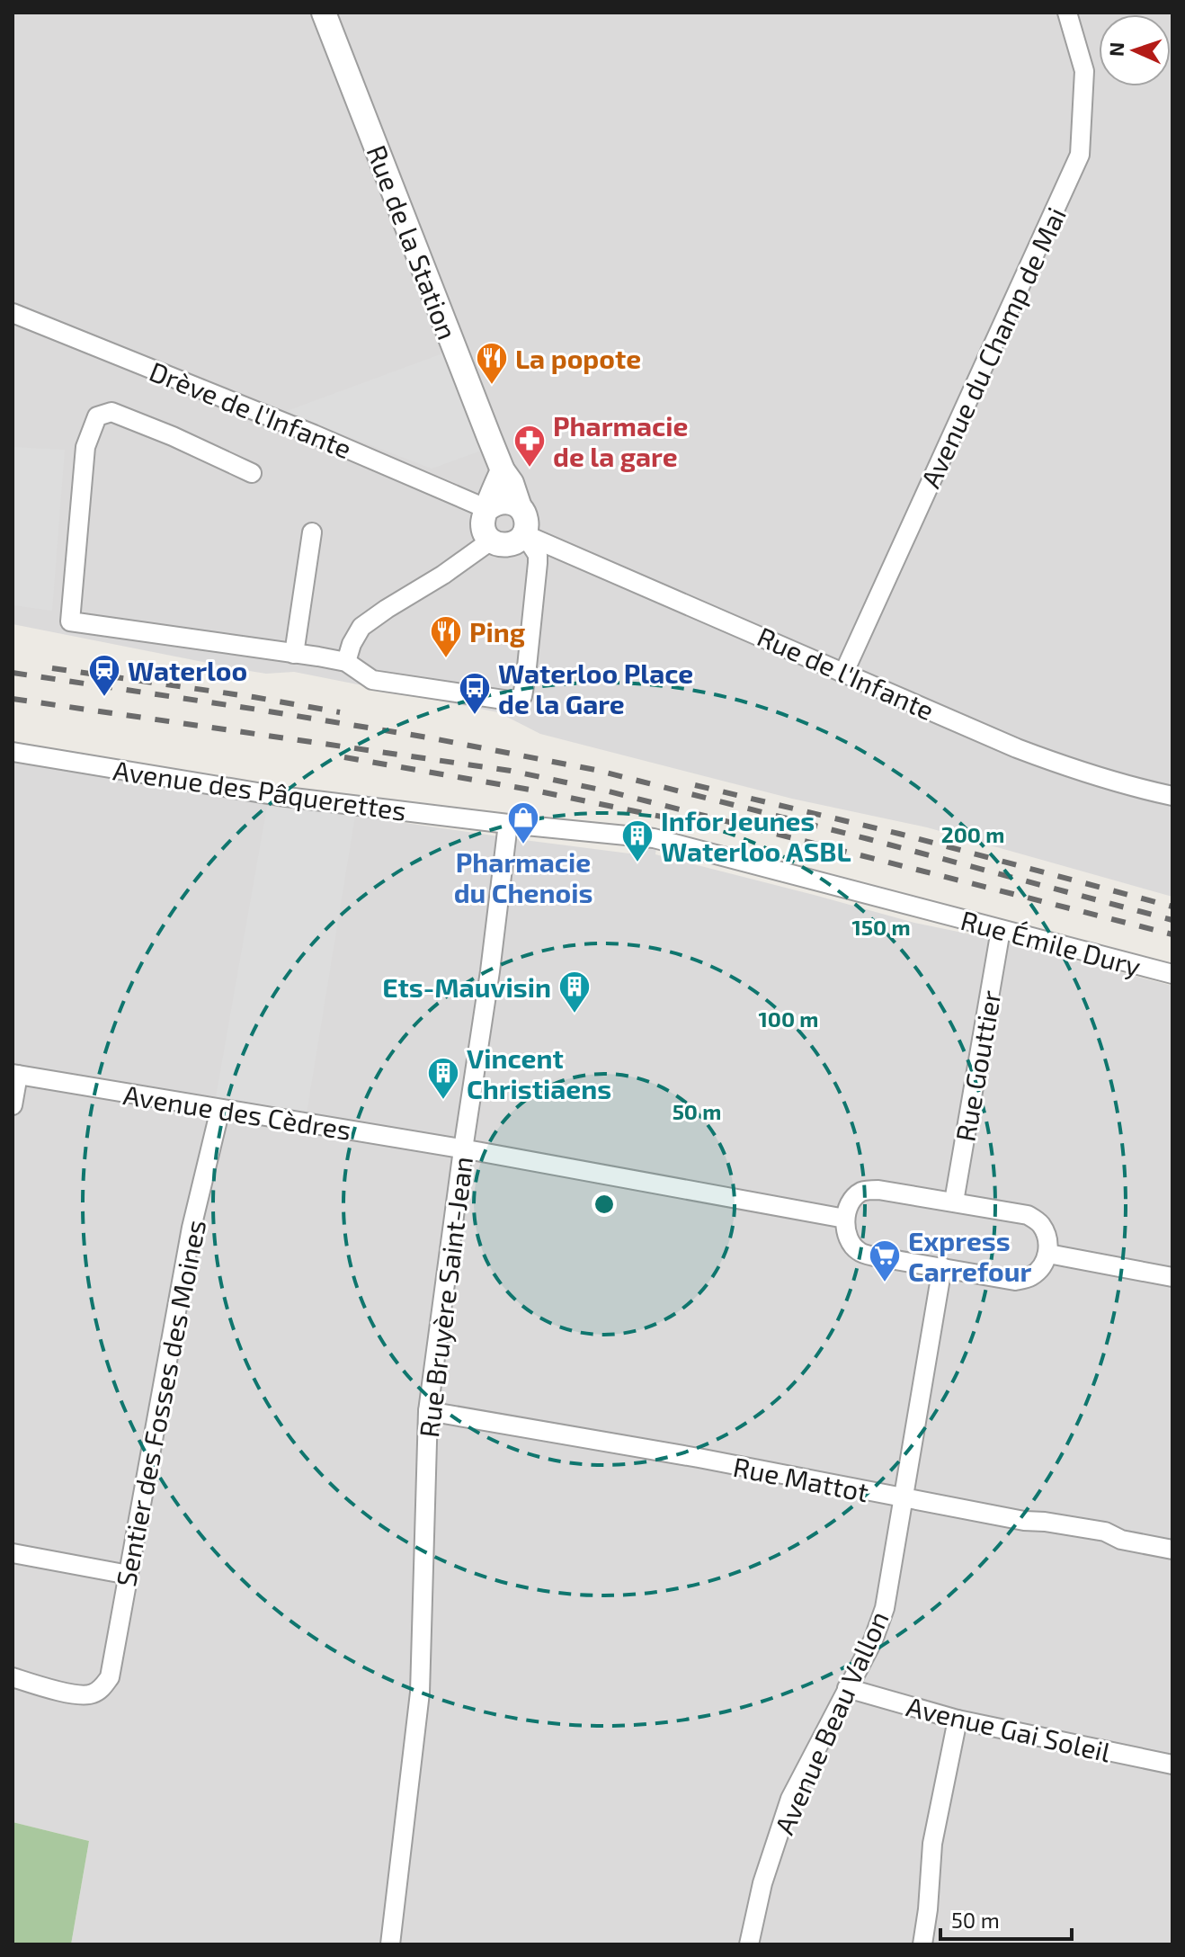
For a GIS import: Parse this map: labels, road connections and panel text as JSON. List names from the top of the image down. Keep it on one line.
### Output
{"streets":{"street":["Rue de la Station","Avenue du Champ de Mai","Drève de l'Infante","Rue de l'Infante","Avenue des Pâquerettes","Rue Émile Dury","Rue Gouttier","Avenue des Cèdres","Rue Bruyère Saint-Jean","Sentier des Fosses des Moines","Rue Mattot","Avenue Beau Vallon","Avenue Gai Soleil"]},"crossings":[["Rue de la Station","Drève de l'Infante"],["Rue de la Station","Rue de l'Infante"],["Avenue du Champ de Mai","Rue de l'Infante"],["Drève de l'Infante","Rue de l'Infante"],["Avenue des Pâquerettes","Rue Émile Dury"],["Avenue des Pâquerettes","Rue Bruyère Saint-Jean"],["Rue Émile Dury","Rue Gouttier"],["Rue Émile Dury","Rue Bruyère Saint-Jean"],["Avenue des Cèdres","Rue Bruyère Saint-Jean"],["Avenue des Cèdres","Sentier des Fosses des Moines"],["Rue Bruyère Saint-Jean","Rue Mattot"],["Rue Mattot","Avenue Beau Vallon"],["Avenue Beau Vallon","Avenue Gai Soleil"]],"places":{"restaurant":["La popote","Ping"],"pharmacy":["Pharmacie de la gare"],"station":["Waterloo"],"bus stop":["Waterloo Place de la Gare"],"shop":["Pharmacie du Chenois"],"building":["Infor Jeunes Waterloo ASBL","Ets-Mauvisin","Vincent Christiaens"],"supermarket":["Express Carrefour"]},"scale_bar":"50 m","north":"left","rings":["200 m","150 m","100 m","50 m"]}
